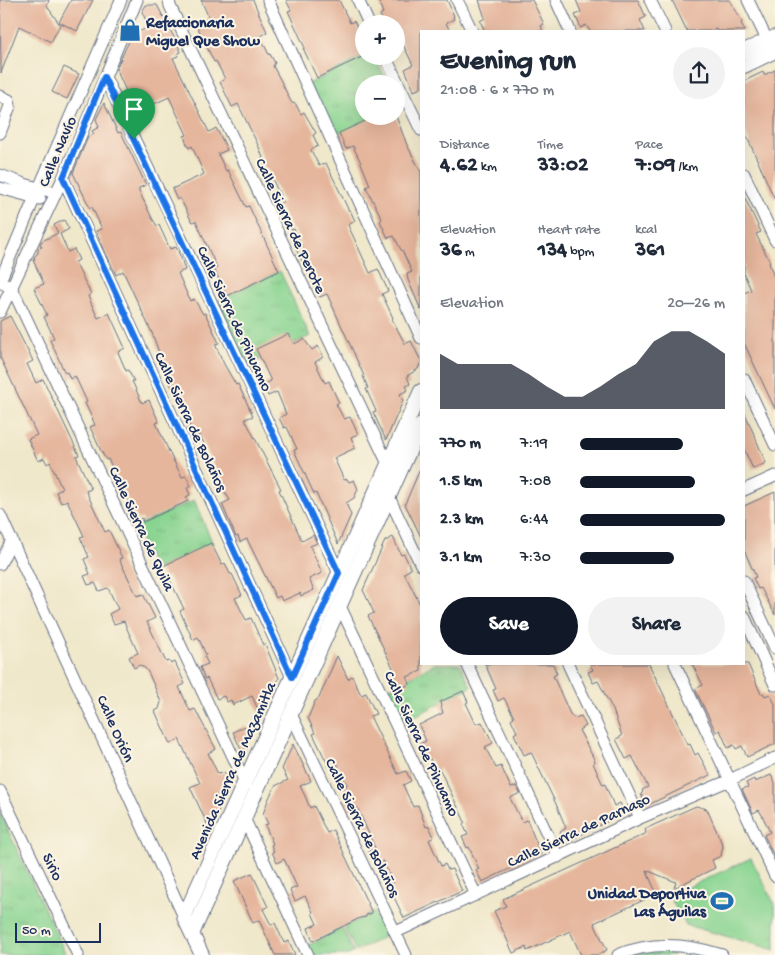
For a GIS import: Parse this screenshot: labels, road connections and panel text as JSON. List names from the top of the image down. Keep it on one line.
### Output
{"streets":{"street":["Calle Navío","Calle Sierra de Perote","Calle Sierra de Pihuamo","Calle Sierra de Bolaños","Calle Sierra de Quila","Calle Orión","Avenida Sierra de Mazamitla","Calle Sierra de Parnaso","Sirio"]},"crossings":[["Calle Navío","Calle Sierra de Pihuamo"],["Calle Navío","Calle Sierra de Bolaños"],["Calle Navío","Calle Sierra de Quila"],["Calle Sierra de Perote","Avenida Sierra de Mazamitla"],["Calle Sierra de Pihuamo","Avenida Sierra de Mazamitla"],["Calle Sierra de Pihuamo","Calle Sierra de Parnaso"],["Calle Sierra de Bolaños","Avenida Sierra de Mazamitla"],["Calle Sierra de Bolaños","Calle Sierra de Parnaso"],["Calle Sierra de Quila","Avenida Sierra de Mazamitla"],["Calle Orión","Avenida Sierra de Mazamitla"]],"places":{"shop":["Refaccionaria Miguel Que Show"],"sports":["Unidad Deportiva Las Águilas"]},"scale_bar":"50 m","page":{"map_buttons":["+","−"],"heading":["Evening run","21:08 · 6 × 770 m"],"stats":[["Distance","4.62 km"],["Time","33:02"],["Pace","7:09 /km"],["Elevation","36 m"],["Heart rate","134 bpm"],["kcal","361"]],"chart":["Elevation","20–26 m"],"list":[{"name":"770 m","note":"7:19"},{"name":"1.5 km","note":"7:08"},{"name":"2.3 km","note":"6:44"},{"name":"3.1 km","note":"7:30"}],"buttons":["Save","Share"],"scale":"50 m"}}
